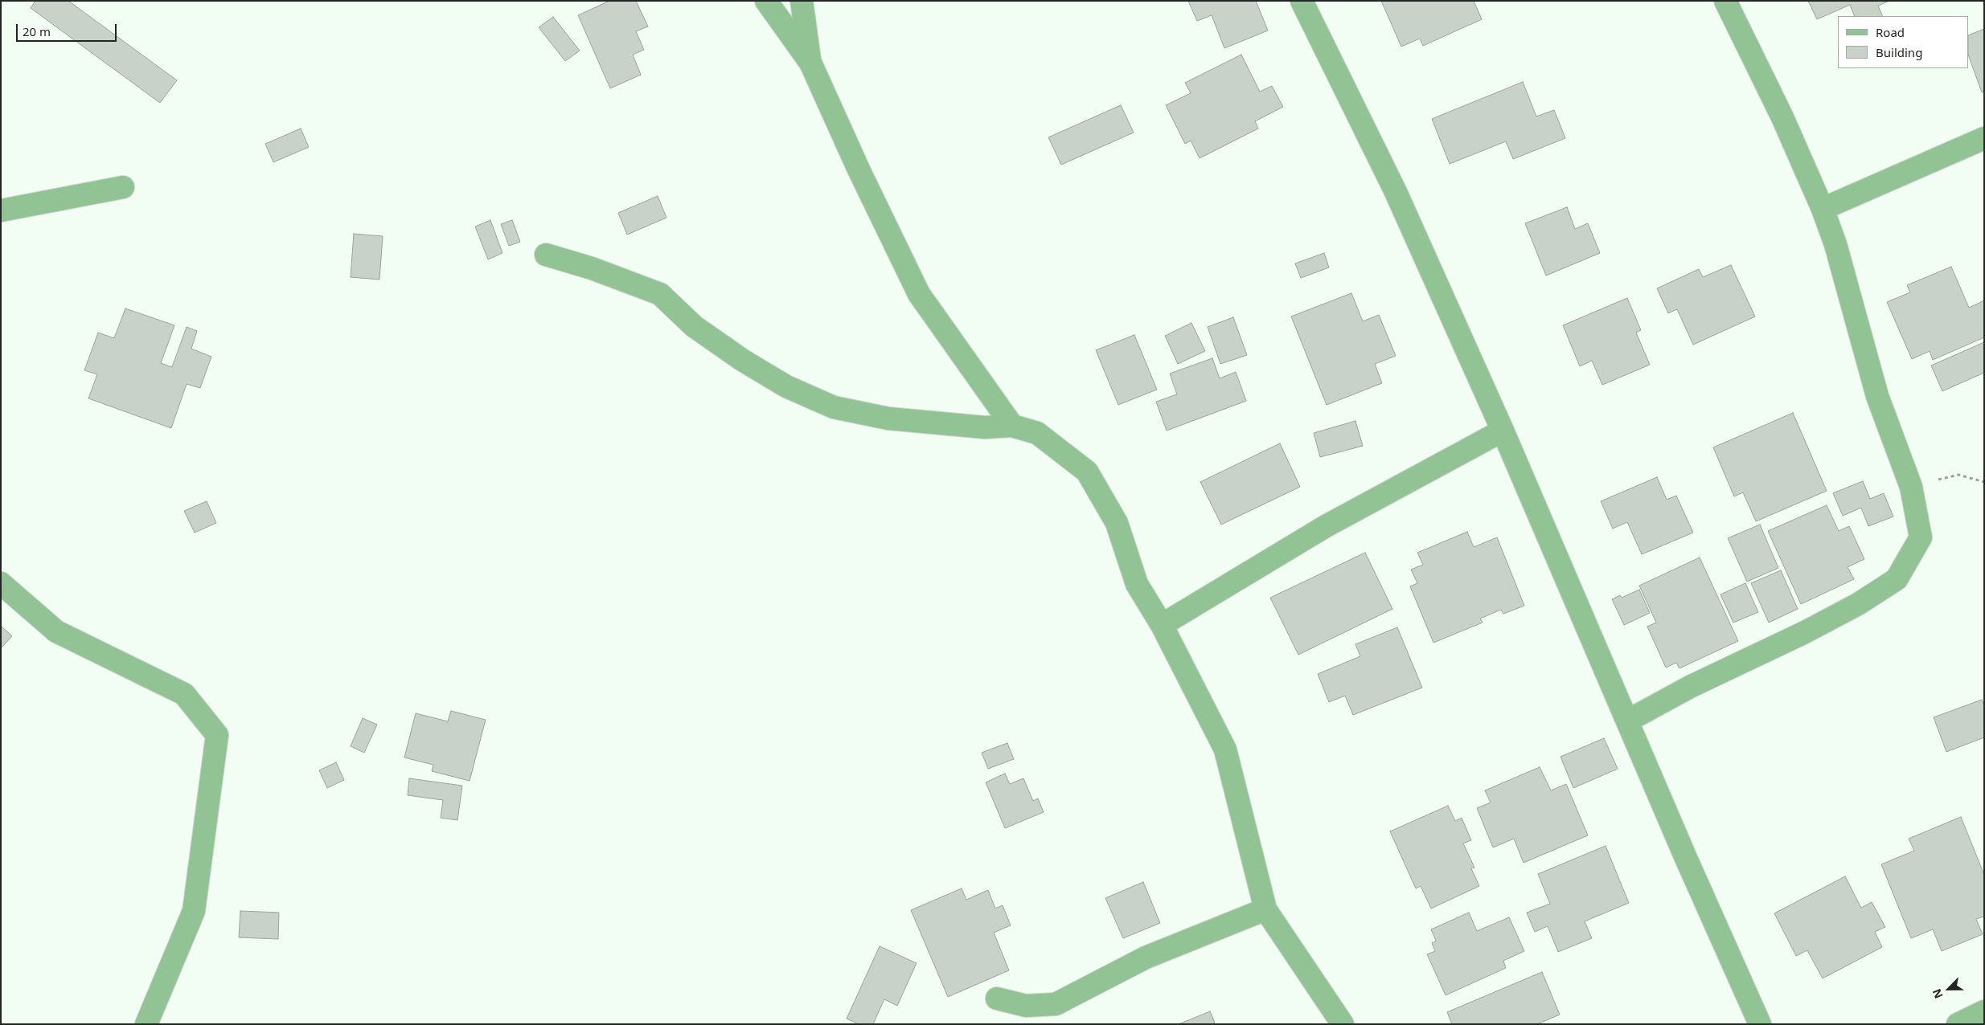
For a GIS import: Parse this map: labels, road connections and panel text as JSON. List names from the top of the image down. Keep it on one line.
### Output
{"legend":["Road","Building"],"scale_bar":"20 m","north":"bottom left"}
